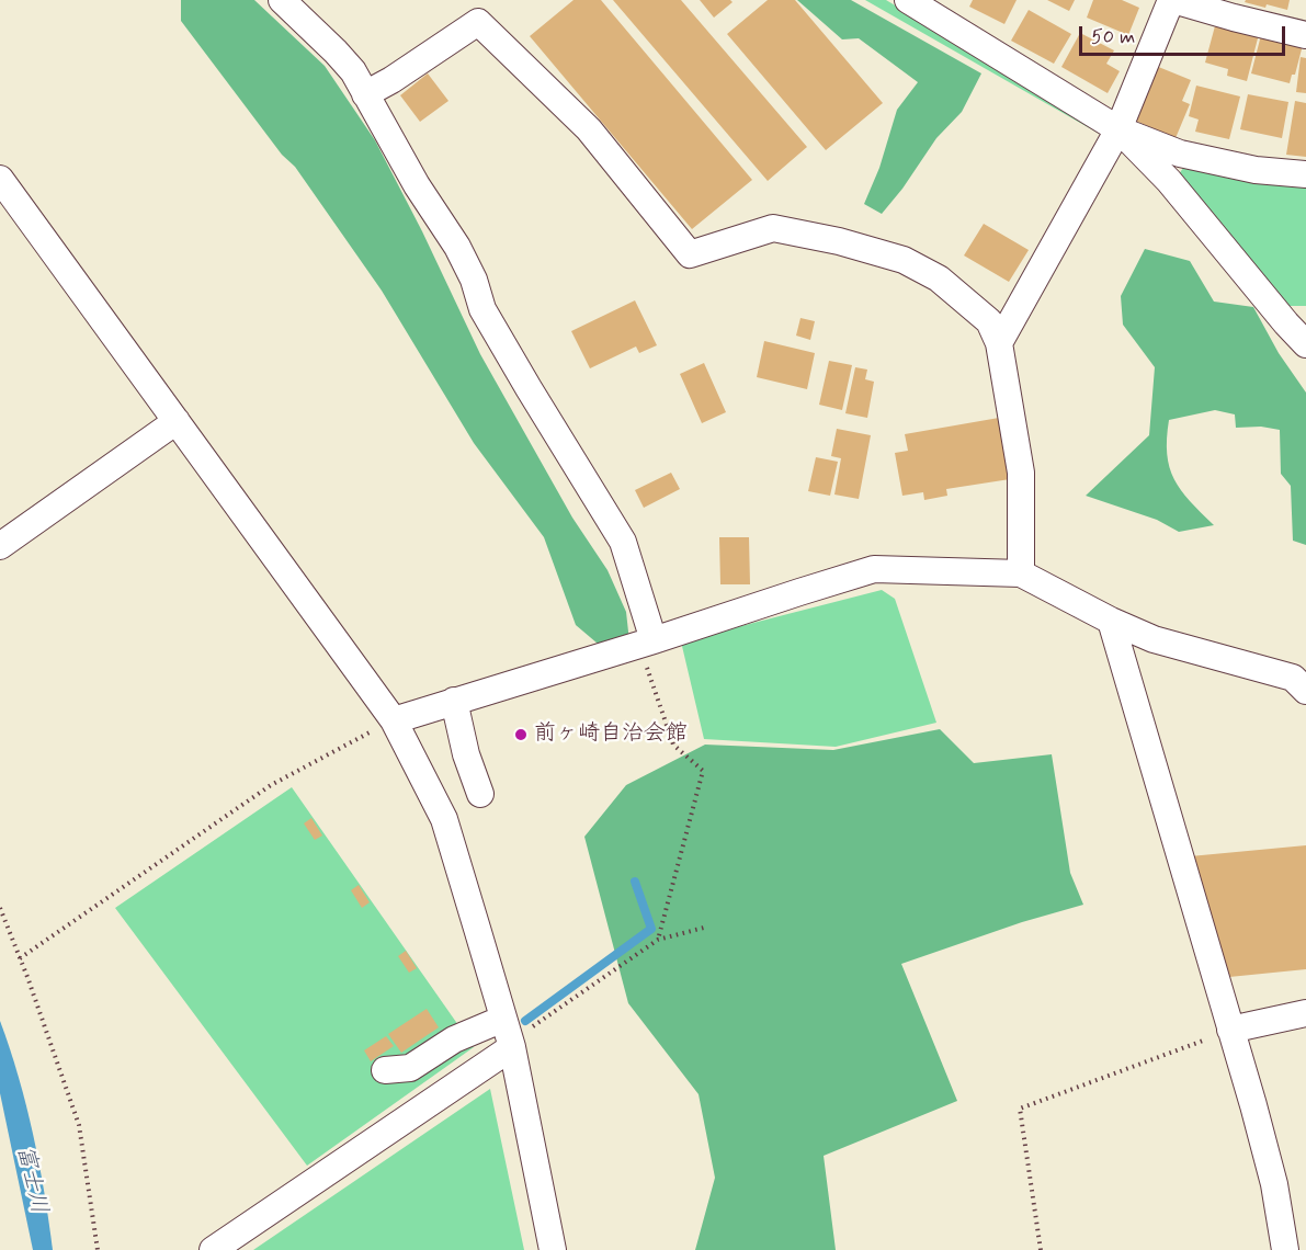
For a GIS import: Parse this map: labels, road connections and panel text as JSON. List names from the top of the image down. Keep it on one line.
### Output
{"water":["富士川"],"places":["前ヶ崎自治会館"],"scale_bar":"50 m"}
